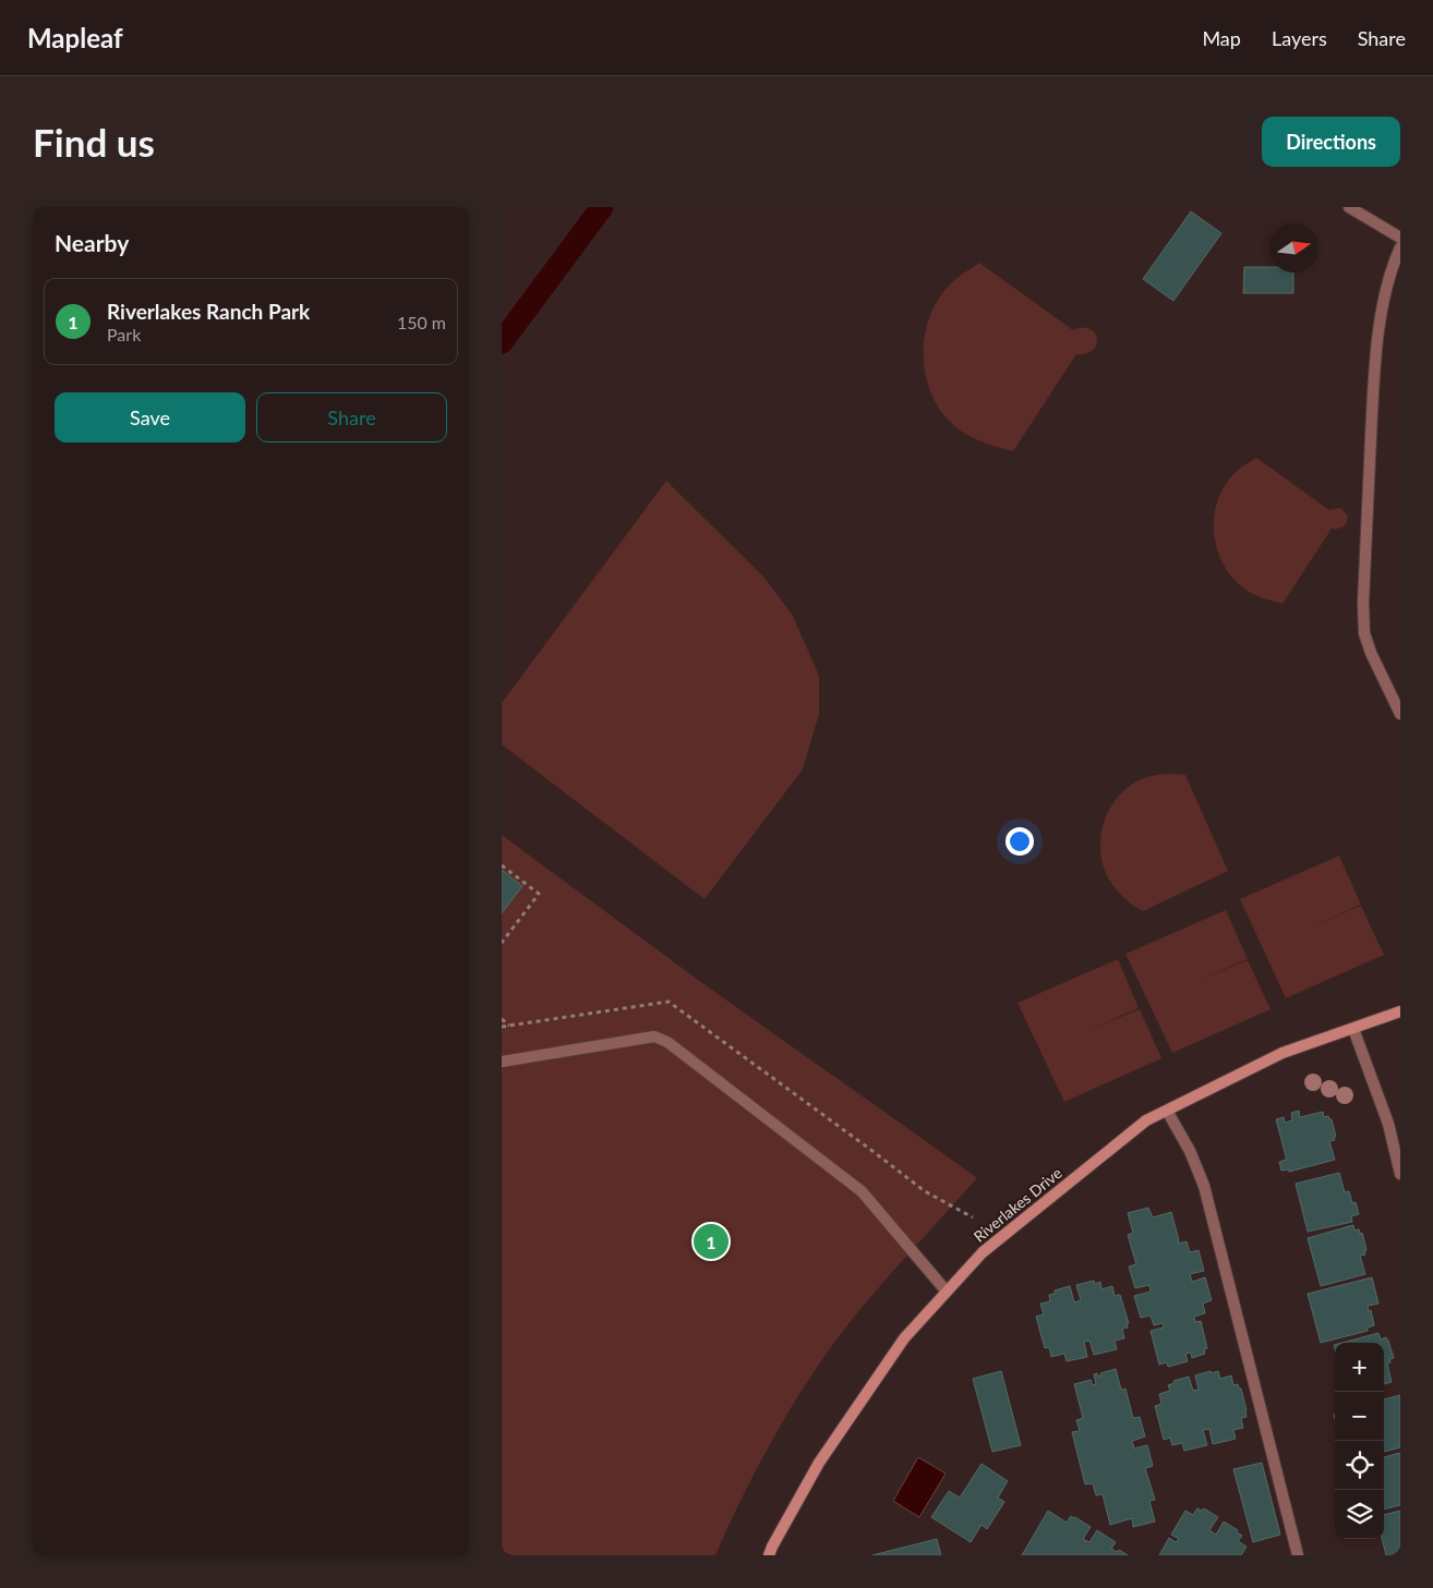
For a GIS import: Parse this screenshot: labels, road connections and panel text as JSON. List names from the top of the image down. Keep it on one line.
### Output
{"streets":{"main road":["Riverlakes Drive"]},"north":"right","page":{"header":"Mapleaf","nav":["Map","Layers","Share"],"buttons":["Directions",["Save","Share"]],"title":"Find us","heading":"Nearby","list":[{"mark":"1","name":"Riverlakes Ranch Park","note":"Park","value":"150 m"}],"pins":"1","map_buttons":["+","−"]}}
